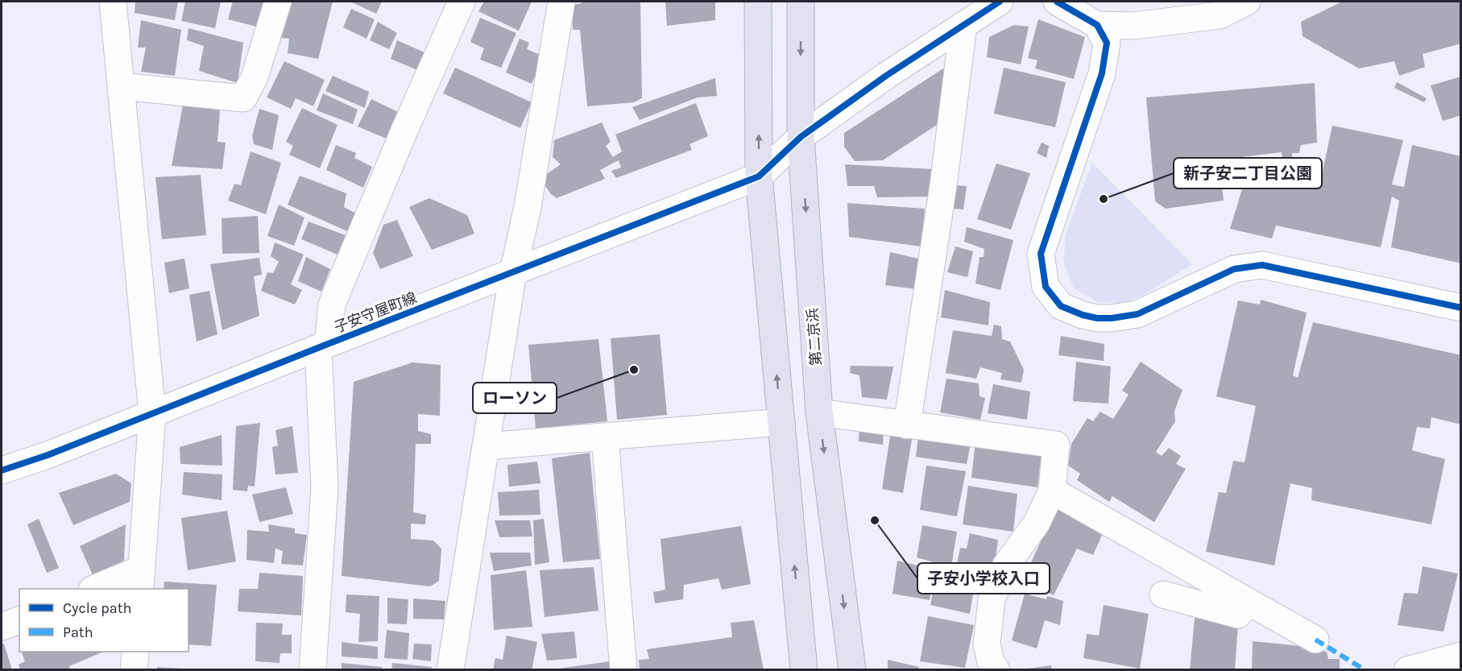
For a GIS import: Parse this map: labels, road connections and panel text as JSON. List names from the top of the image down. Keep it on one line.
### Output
{"streets":{"highway":["第二京浜"],"street":["子安守屋町線"]},"places":["新子安二丁目公園","ローソン","子安小学校入口"],"legend":["Cycle path","Path"]}
